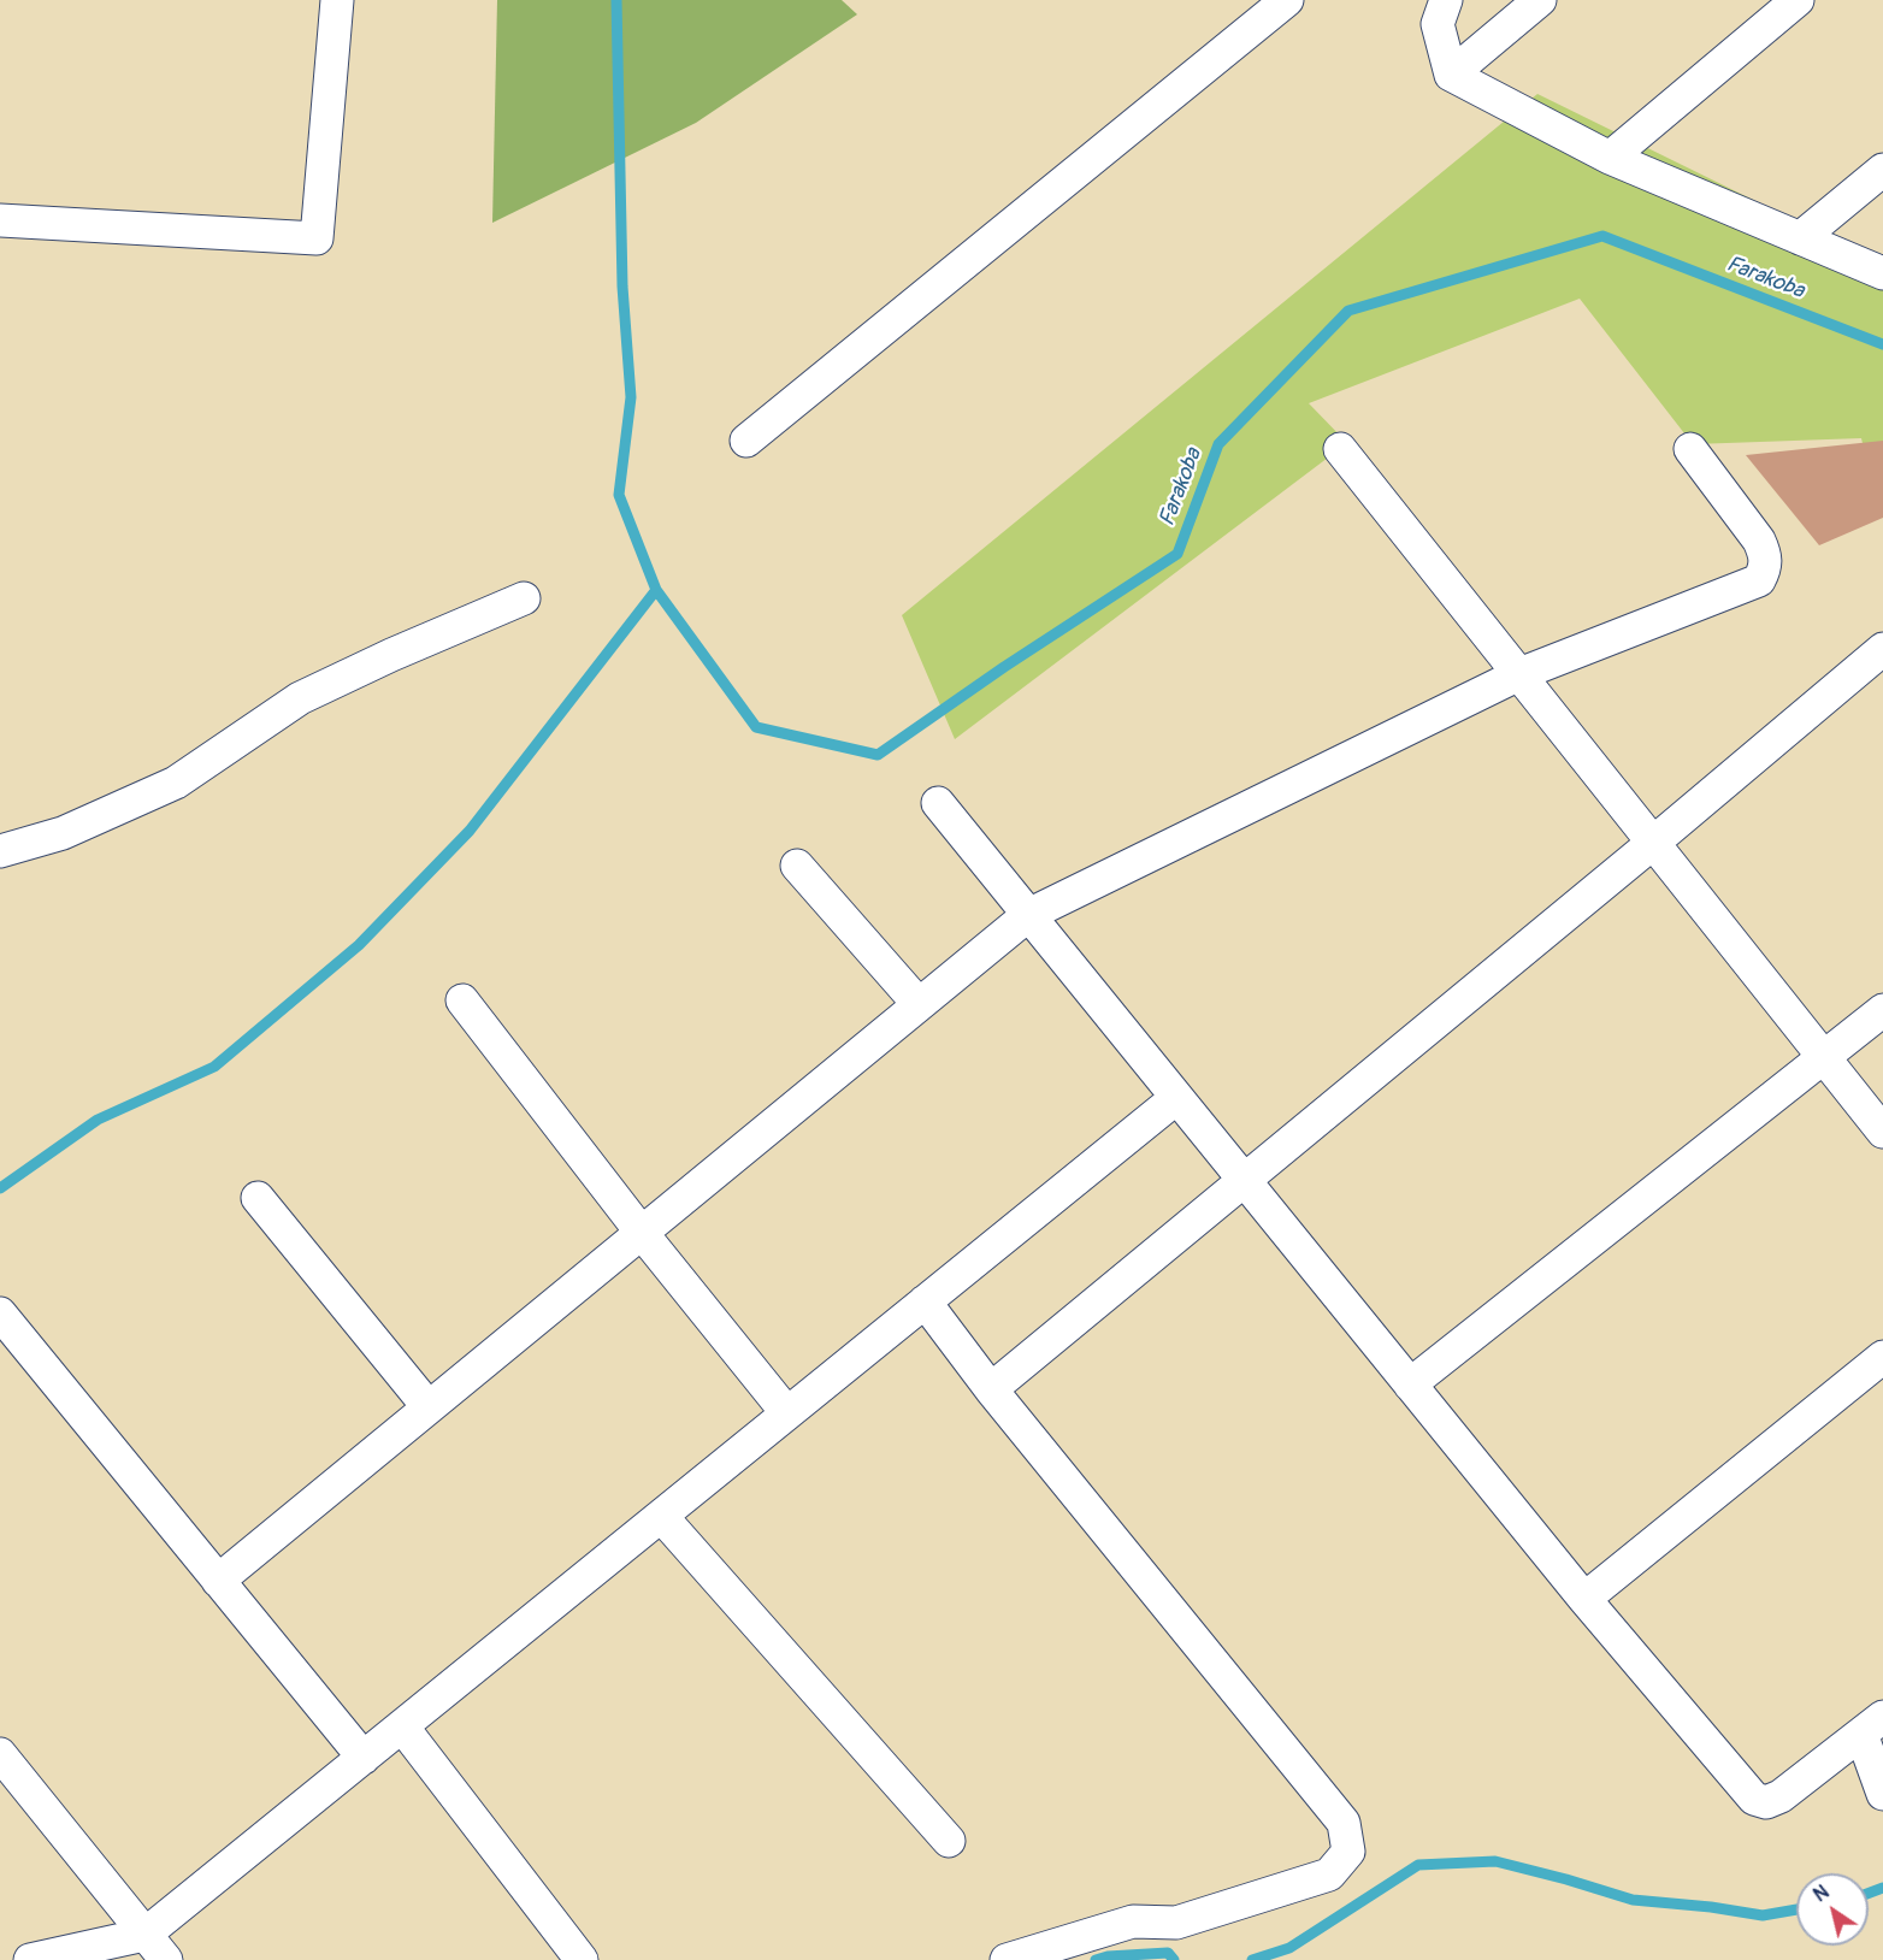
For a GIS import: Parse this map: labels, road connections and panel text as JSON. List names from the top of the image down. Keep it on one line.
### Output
{"water":["Farakoba"],"north":"top left"}
